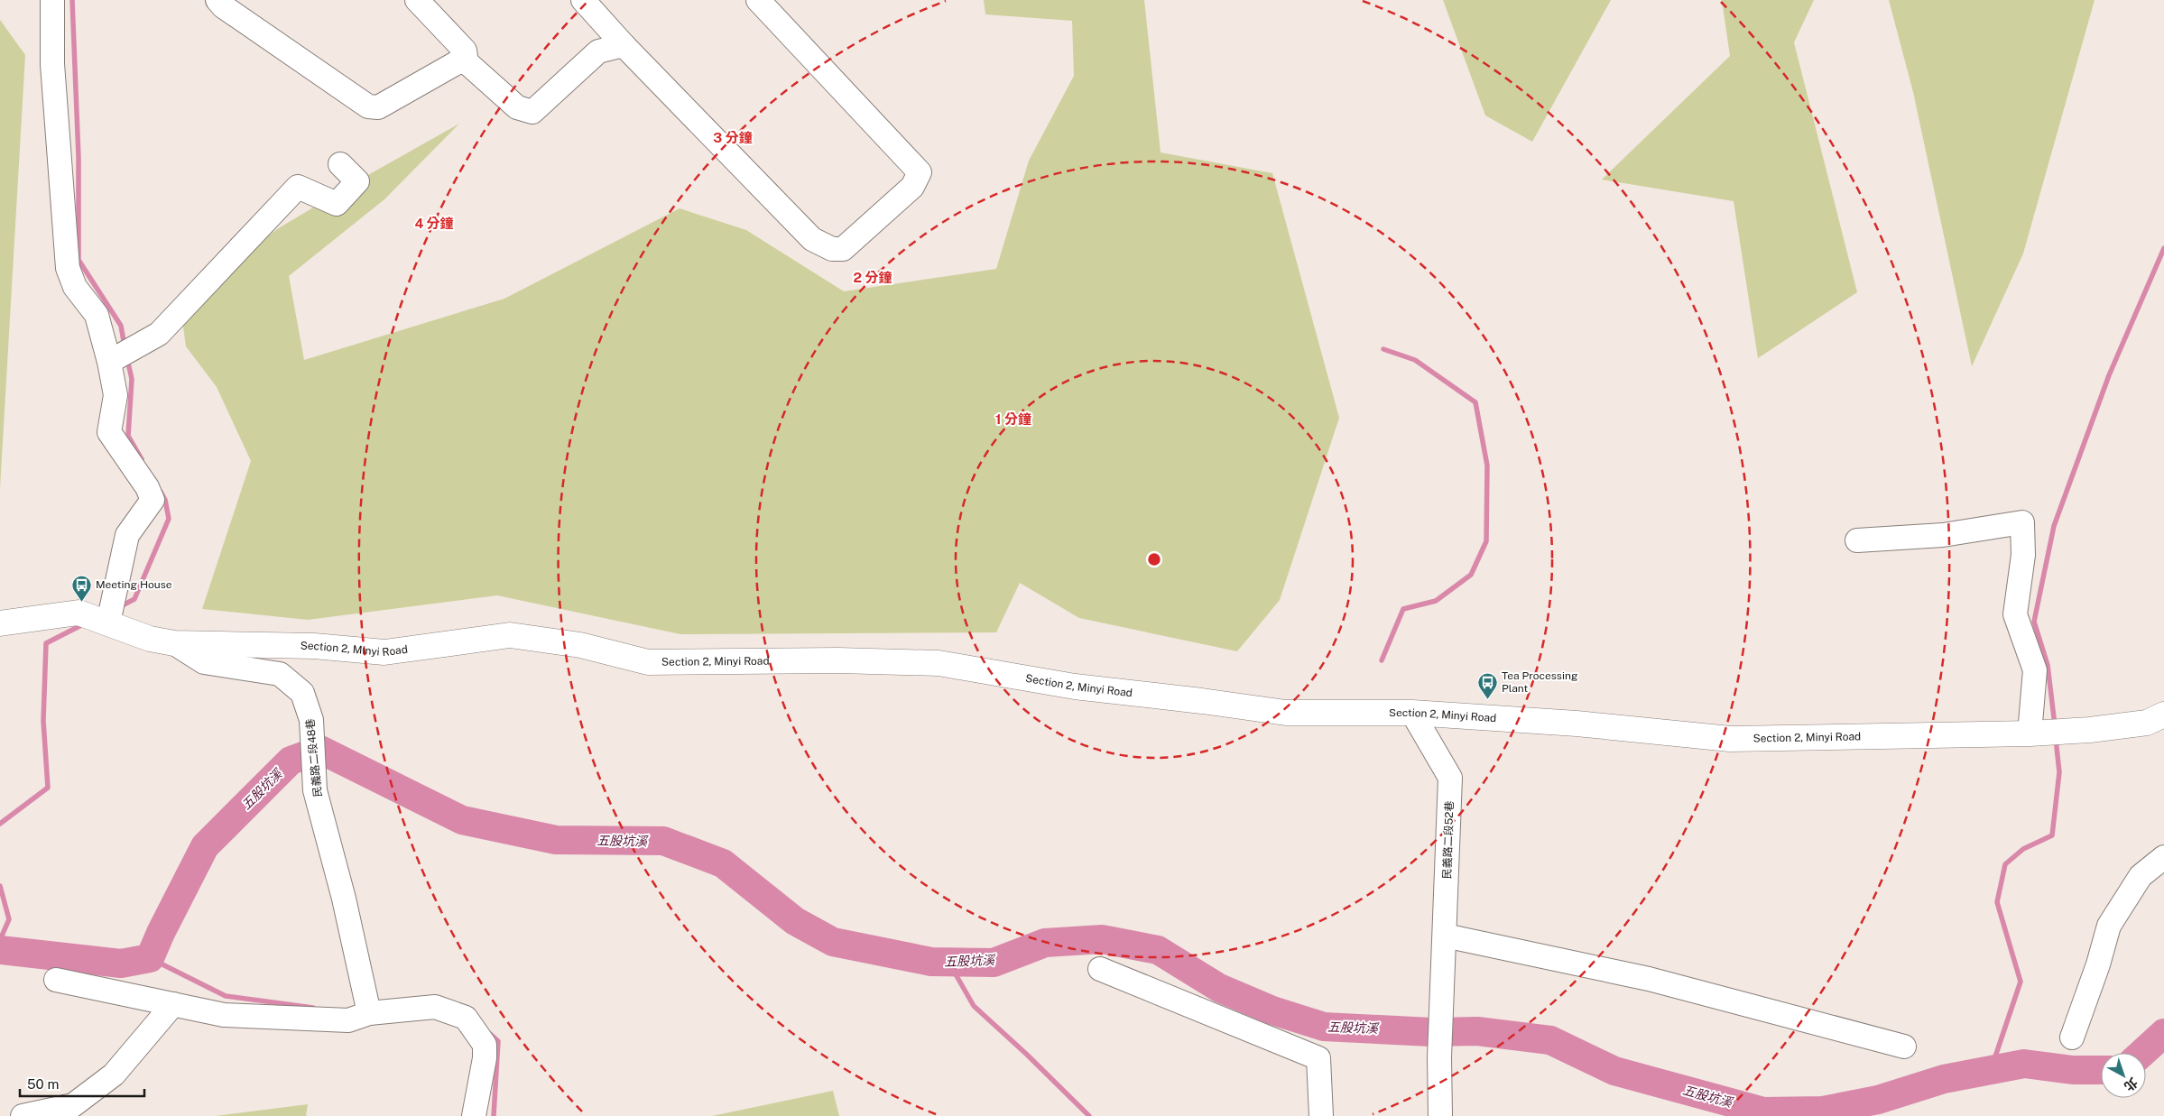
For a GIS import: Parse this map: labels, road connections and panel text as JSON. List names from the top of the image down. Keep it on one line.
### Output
{"streets":{"main road":["Section 2, Minyi Road"],"street":["民義路二段48巷","民義路二段52巷"]},"crossings":[["Section 2, Minyi Road","民義路二段48巷"],["Section 2, Minyi Road","民義路二段52巷"]],"water":["五股坑溪"],"places":{"bus stop":["Meeting House","Tea Processing Plant"]},"scale_bar":"50 m","north":"bottom right","rings":["3 分鐘","4 分鐘","2 分鐘","1 分鐘"]}
